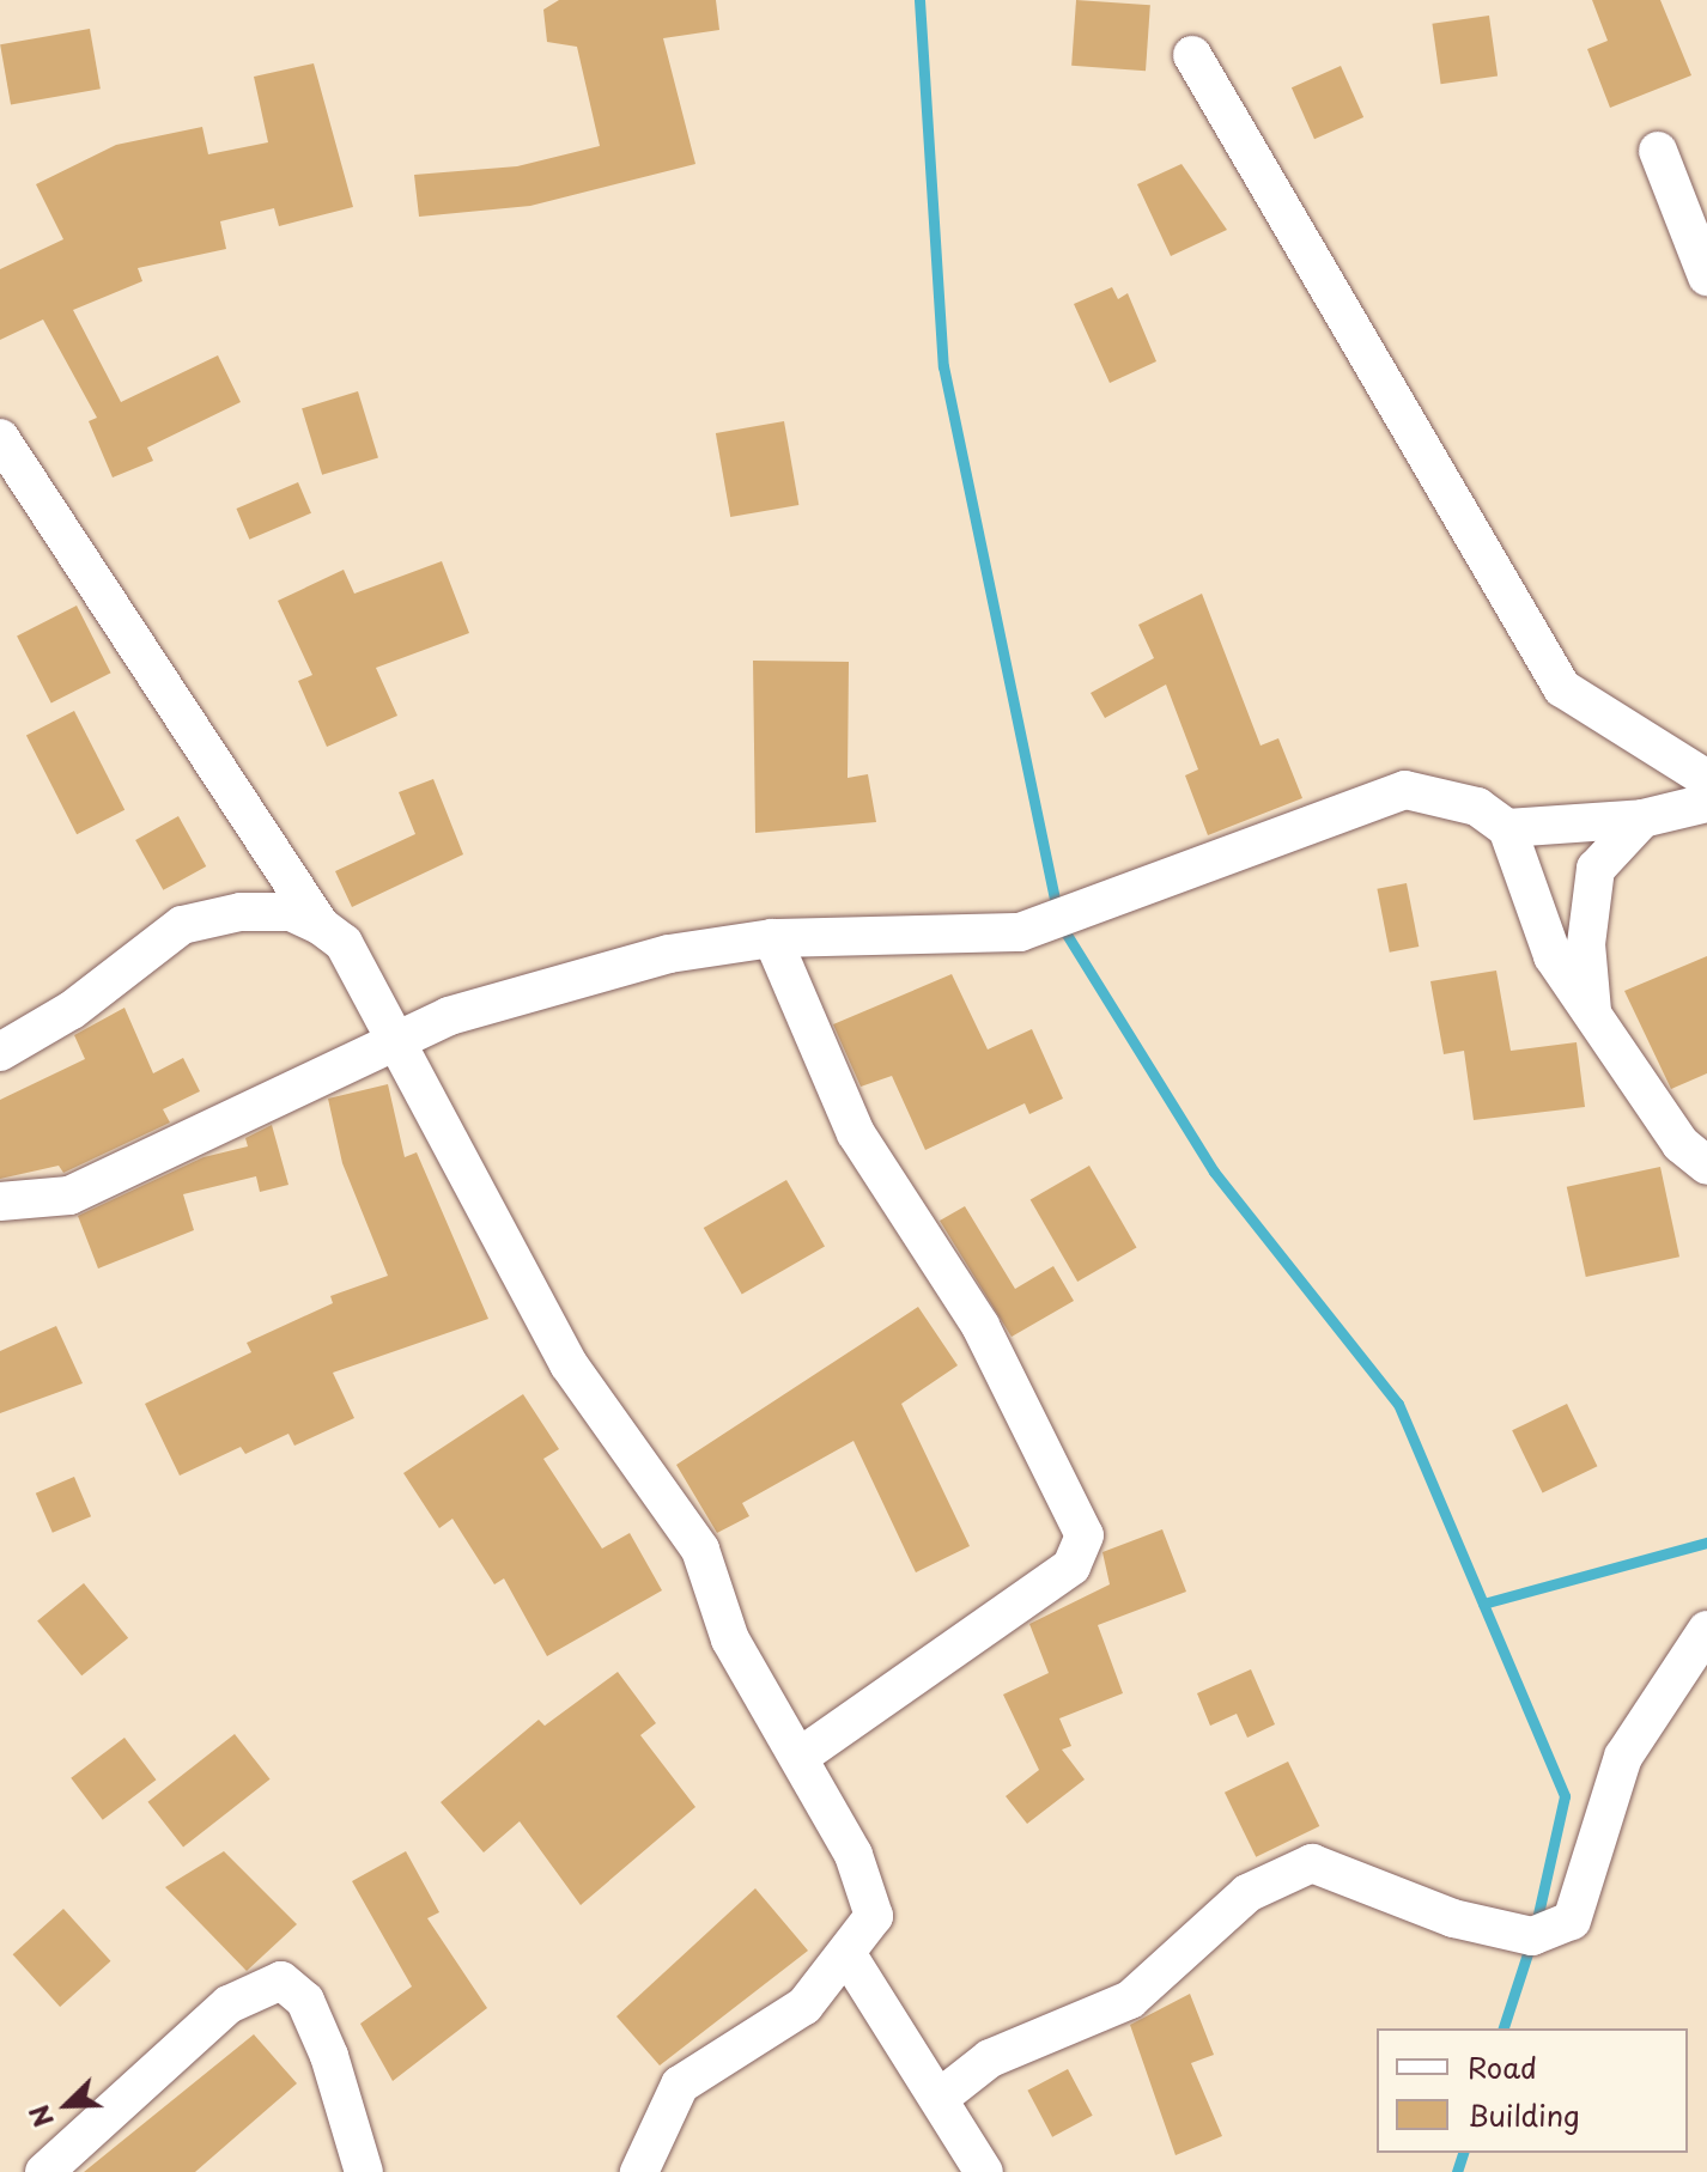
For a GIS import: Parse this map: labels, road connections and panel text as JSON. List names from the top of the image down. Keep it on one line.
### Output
{"legend":["Road","Building"],"north":"bottom left"}
